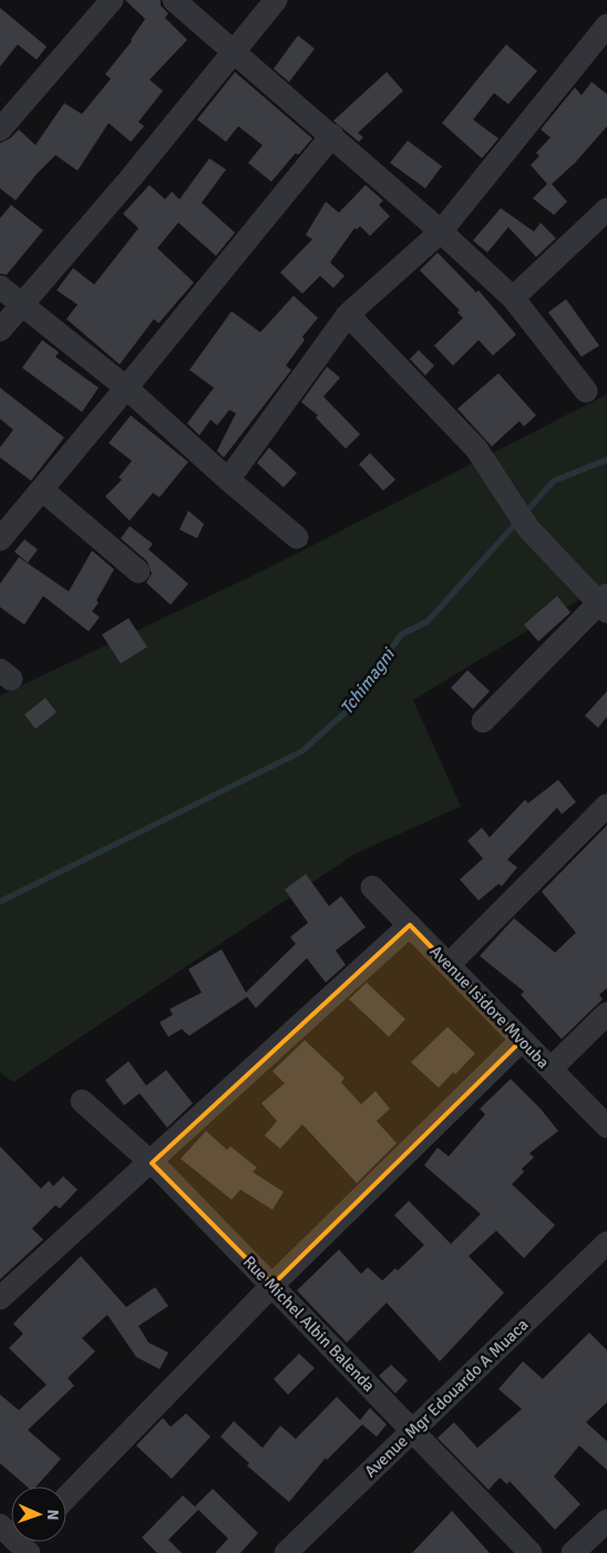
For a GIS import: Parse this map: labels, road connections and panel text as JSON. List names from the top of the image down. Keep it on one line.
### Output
{"streets":{"street":["Avenue Isidore Mvouba","Rue Michel Albin Balenda","Avenue Mgr Edouardo A Muaca"]},"crossings":[["Rue Michel Albin Balenda","Avenue Mgr Edouardo A Muaca"]],"water":["Tchimagni"],"north":"right"}
